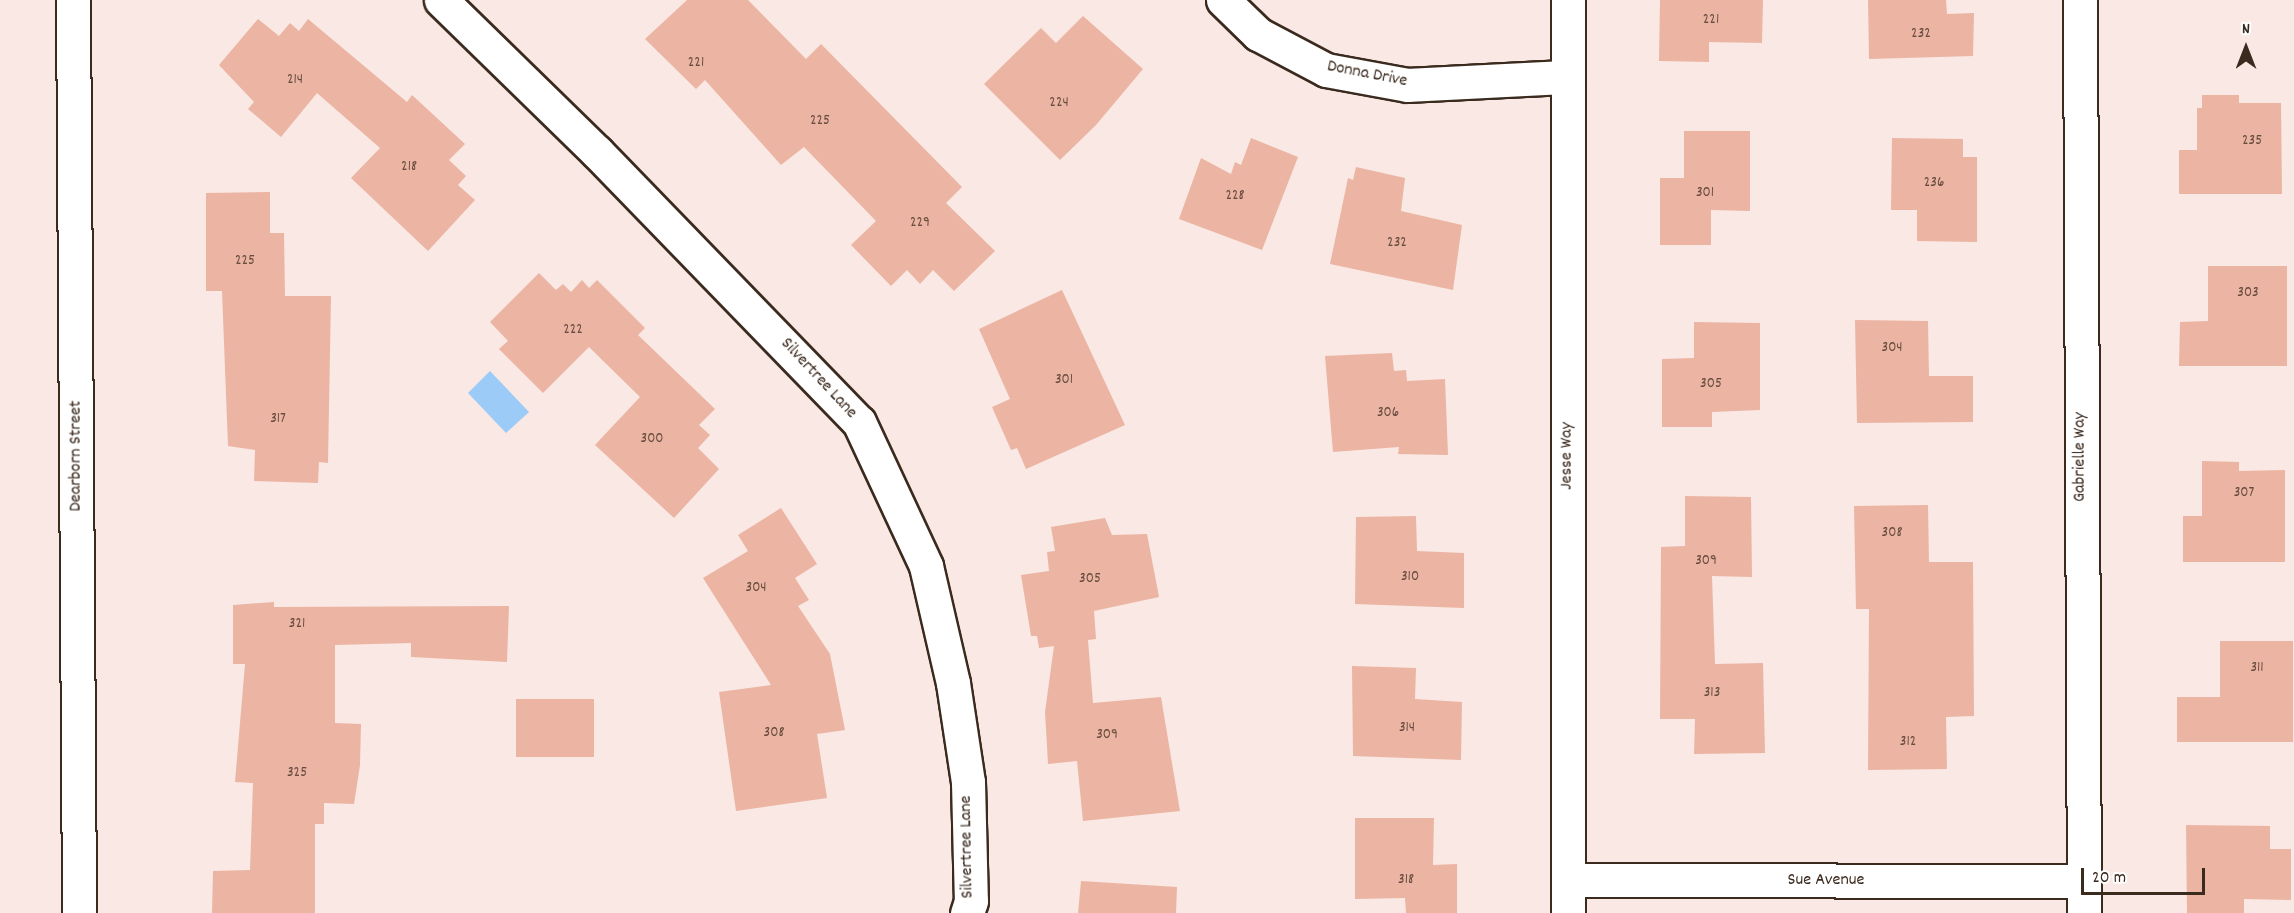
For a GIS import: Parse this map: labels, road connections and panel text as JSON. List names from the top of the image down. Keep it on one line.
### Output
{"streets":{"street":["Donna Drive","Silvertree Lane","Dearborn Street","Jesse Way","Gabrielle Way","Sue Avenue"]},"crossings":[["Donna Drive","Jesse Way"],["Jesse Way","Sue Avenue"],["Gabrielle Way","Sue Avenue"]],"house_numbers":["221","232","221","214","224","225","235","218","236","301","228","229","232","225","303","222","304","301","305","306","317","300","307","308","309","310","305","304","321","311","313","314","308","309","312","325","318"],"scale_bar":"20 m","north":"top"}
